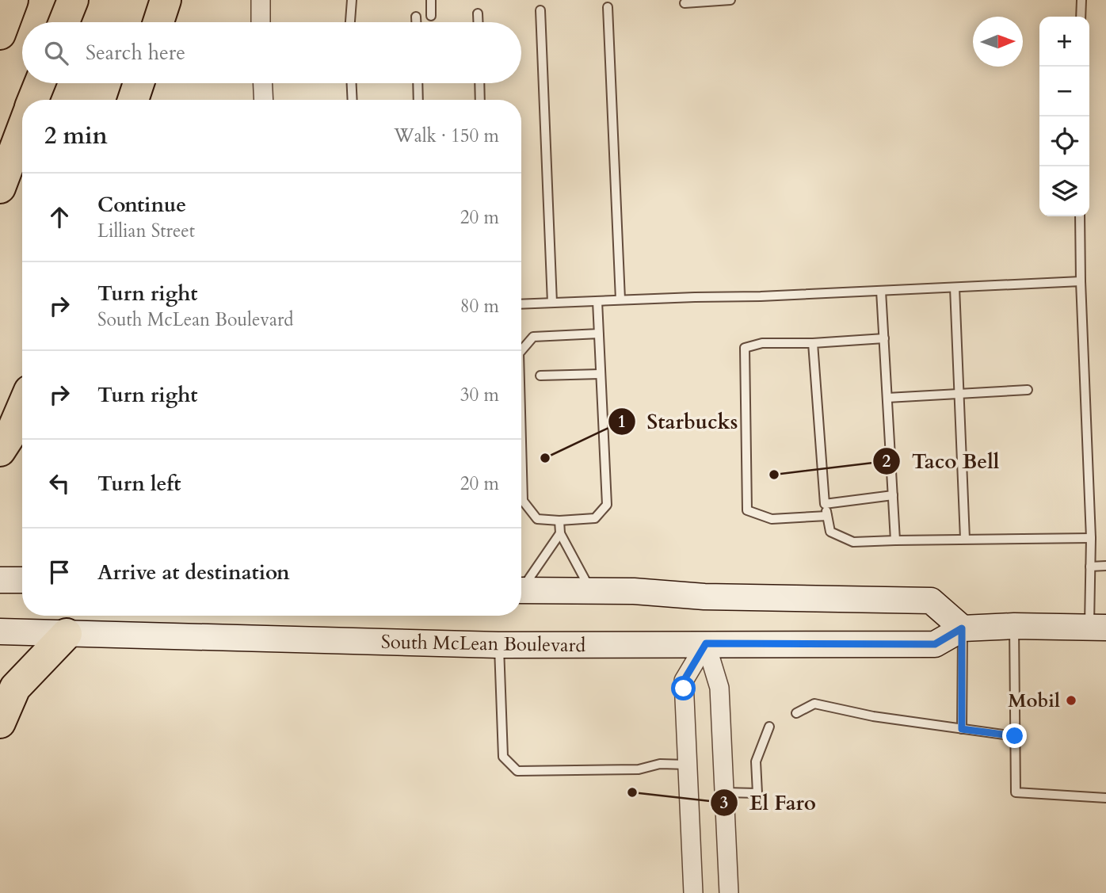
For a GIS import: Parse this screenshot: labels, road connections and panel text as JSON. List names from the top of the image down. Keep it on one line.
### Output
{"streets":{"main road":["South McLean Boulevard"]},"places":["Starbucks","Taco Bell","Mobil","El Faro"],"north":"right","page":{"map_buttons":["+","−"],"search":"Search here","heading":["2 min","Walk · 150 m"],"list":[["Continue","Lillian Street","20 m"],["Turn right","South McLean Boulevard","80 m"],["Turn right","30 m"],["Turn left","20 m"],"Arrive at destination"]}}
